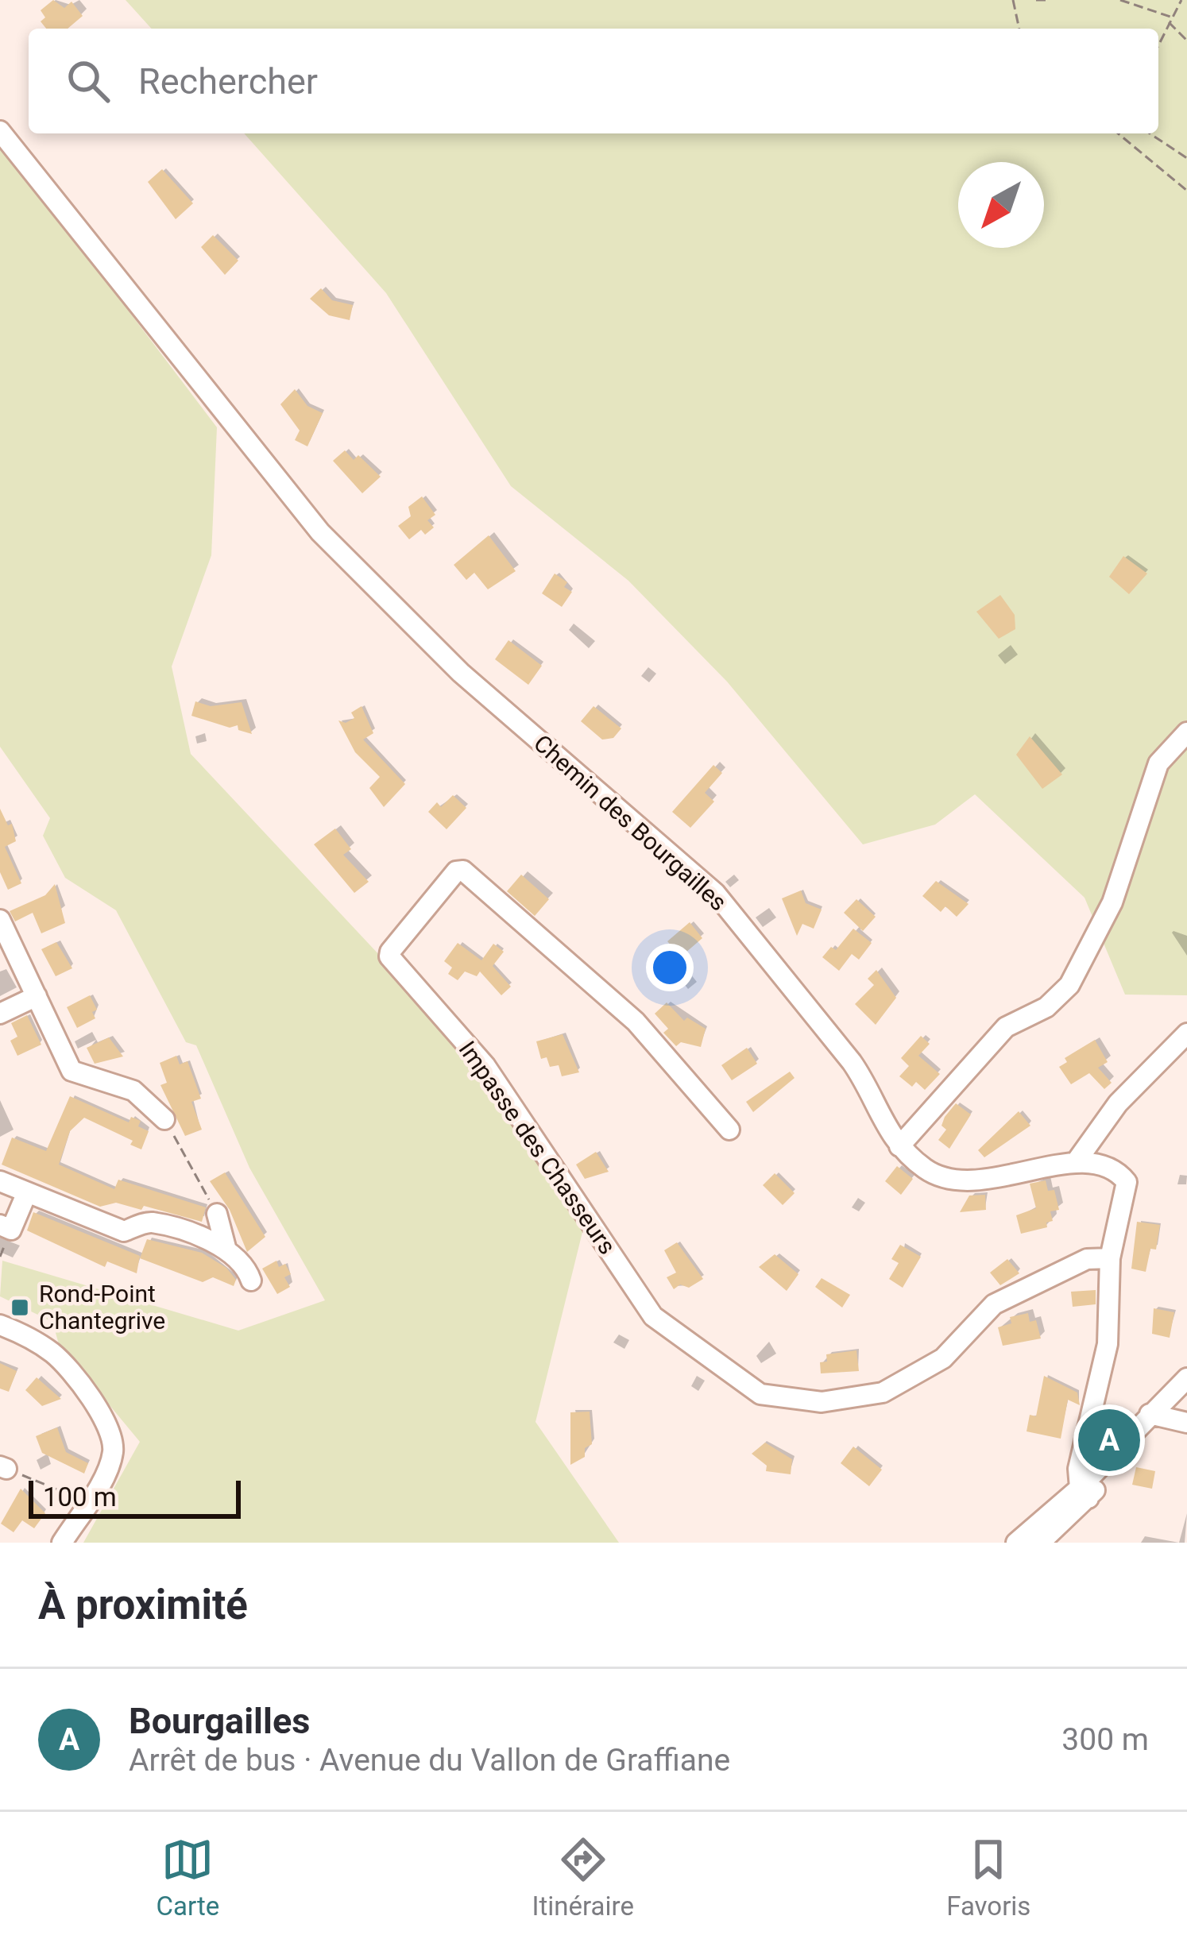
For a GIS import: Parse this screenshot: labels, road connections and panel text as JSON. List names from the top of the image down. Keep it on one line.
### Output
{"streets":{"street":["Chemin des Bourgailles","Impasse des Chasseurs"]},"crossings":[["Chemin des Bourgailles","Impasse des Chasseurs"]],"places":{"transit":["Rond-Point Chantegrive"]},"scale_bar":"100 m","north":"bottom left","page":{"search":"Rechercher","pins":"A","scale":"100 m","heading":"À proximité","list":[{"mark":"A","name":"Bourgailles","note":"Arrêt de bus · Avenue du Vallon de Graffiane","value":"300 m"}],"nav":["Carte","Itinéraire","Favoris"]}}
